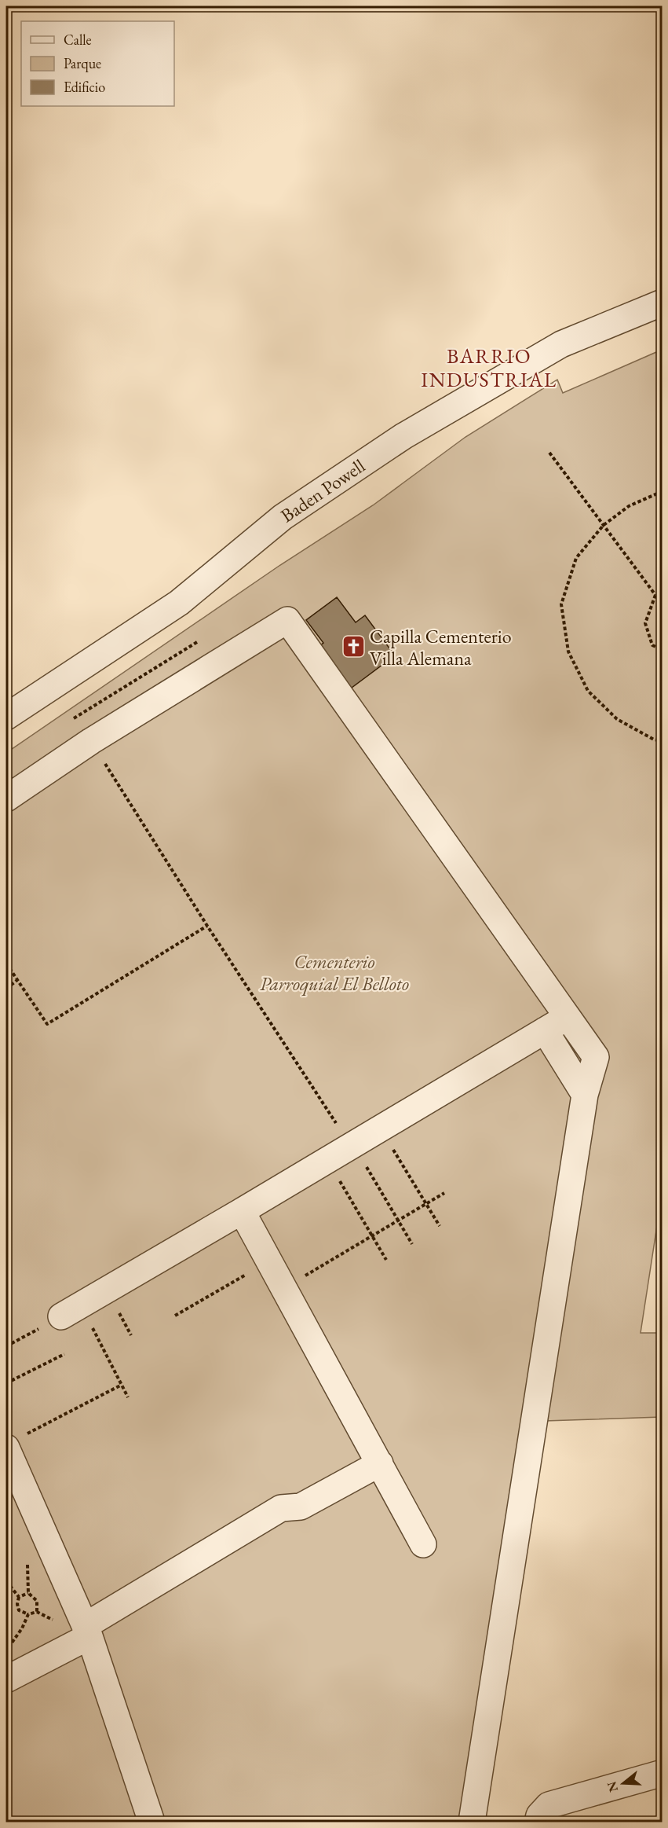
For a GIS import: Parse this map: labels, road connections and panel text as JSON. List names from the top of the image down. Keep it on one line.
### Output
{"streets":{"street":["Baden Powell"]},"districts":["BARRIO INDUSTRIAL"],"parks":["Cementerio Parroquial El Belloto"],"places":{"church":["Capilla Cementerio Villa Alemana"]},"legend":["Calle","Parque","Edificio"],"north":"left"}
